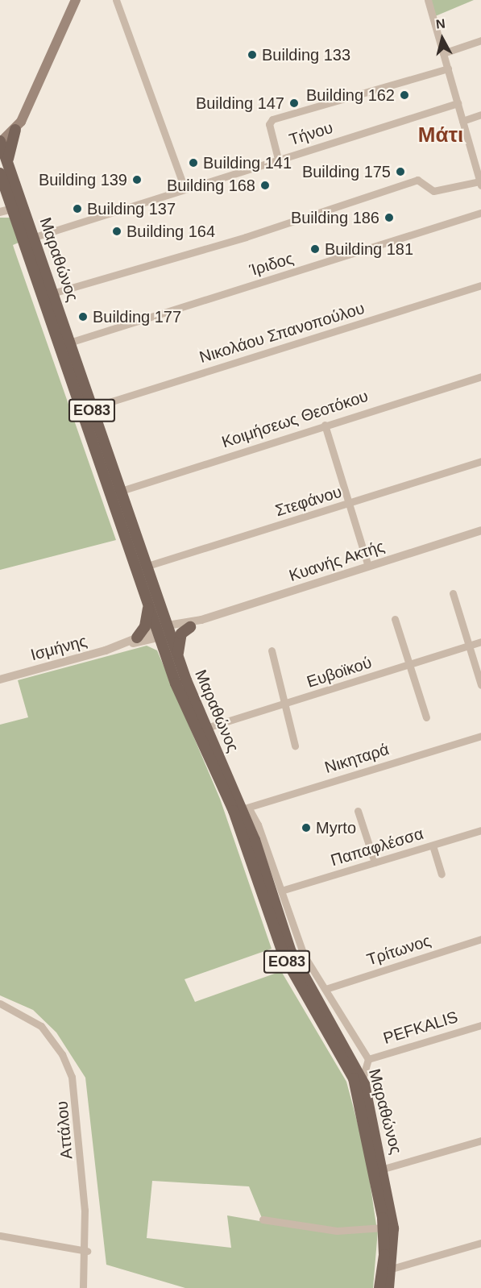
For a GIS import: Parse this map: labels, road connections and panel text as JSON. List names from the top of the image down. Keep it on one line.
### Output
{"streets":{"main road":["Μαραθώνος","ΕΟ83"],"street":["Τήνου","Ίριδος","Νικολάου Σπανοπούλου","Κοιμήσεως Θεοτόκου","Στεφάνου","Κυανής Ακτής","Ισμήνης","Ευβοϊκού","Νικηταρά","Παπαφλέσσα","Τρίτωνος","PEFKALIS","Αττάλου"]},"crossings":[["Τήνου","Μαραθώνος"],["Μαραθώνος","Ίριδος"],["Μαραθώνος","Νικολάου Σπανοπούλου"],["Μαραθώνος","Κοιμήσεως Θεοτόκου"],["Μαραθώνος","Στεφάνου"],["Μαραθώνος","Κυανής Ακτής"],["Μαραθώνος","Ευβοϊκού"],["Μαραθώνος","Νικηταρά"]],"districts":["Μάτι"],"places":["Building 133","Building 162","Building 147","Building 141","Building 175","Building 139","Building 168","Building 137","Building 186","Building 164","Building 181","Building 177","Myrto"],"north":"top"}
